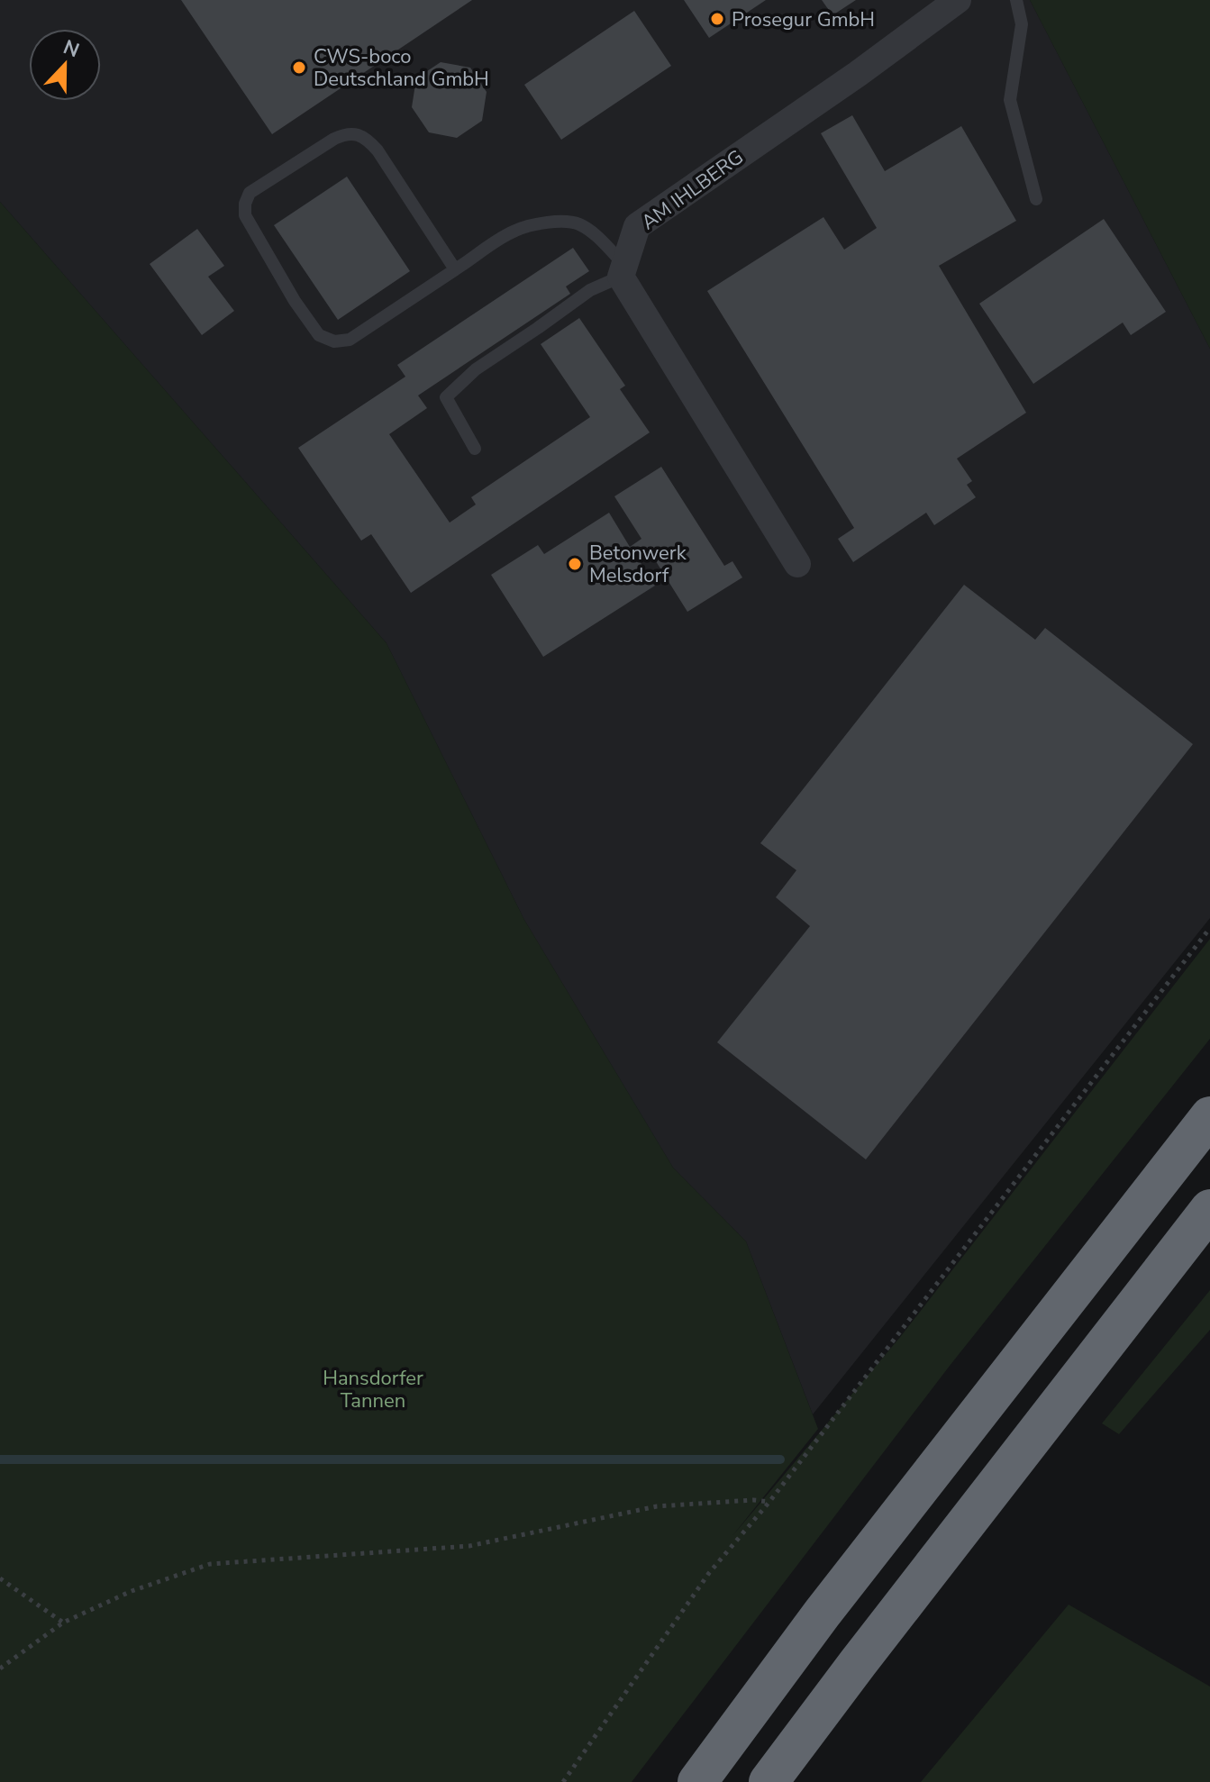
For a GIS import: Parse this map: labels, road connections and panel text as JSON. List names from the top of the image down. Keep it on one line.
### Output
{"streets":{"street":["AM IHLBERG"]},"parks":["Hansdorfer Tannen"],"places":["Prosegur GmbH","CWS-boco Deutschland GmbH","Betonwerk Melsdorf"],"north":"top"}
